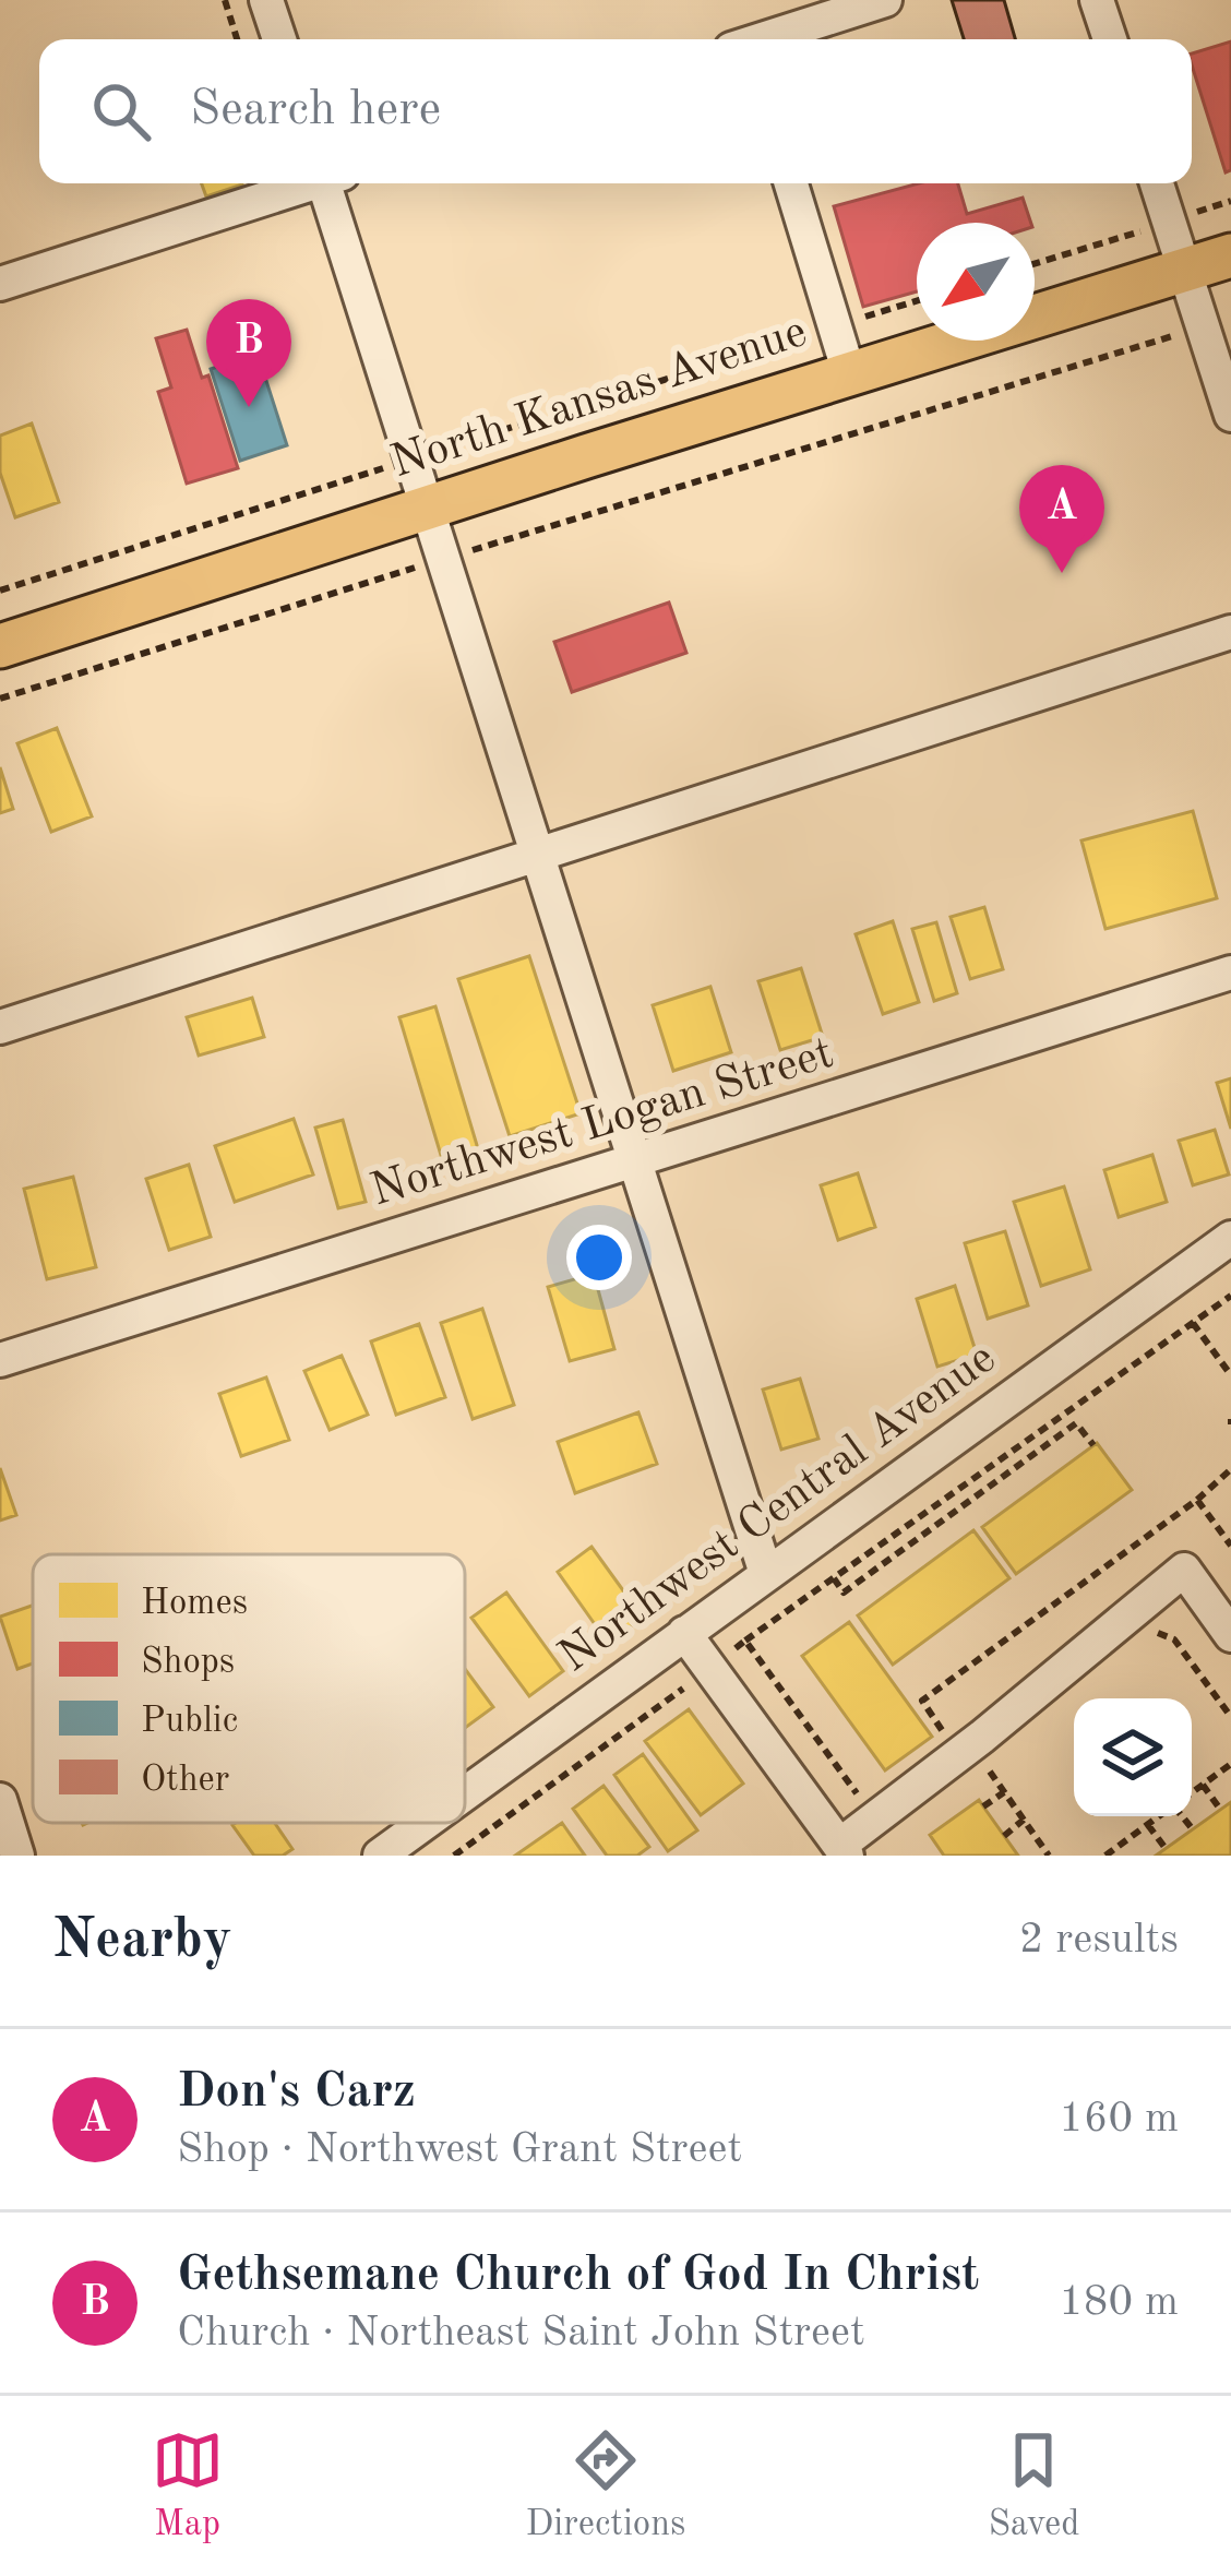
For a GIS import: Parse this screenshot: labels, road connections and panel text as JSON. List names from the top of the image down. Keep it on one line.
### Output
{"streets":{"main road":["North Kansas Avenue"],"street":["Northwest Logan Street","Northwest Central Avenue"]},"legend":["Homes","Shops","Public","Other"],"north":"bottom left","page":{"search":"Search here","pins":["B","A"],"heading":["Nearby","2 results"],"list":[{"mark":"A","name":"Don's Carz","note":"Shop · Northwest Grant Street","value":"160 m"},{"mark":"B","name":"Gethsemane Church of God In Christ","note":"Church · Northeast Saint John Street","value":"180 m"}],"nav":["Map","Directions","Saved"]}}
